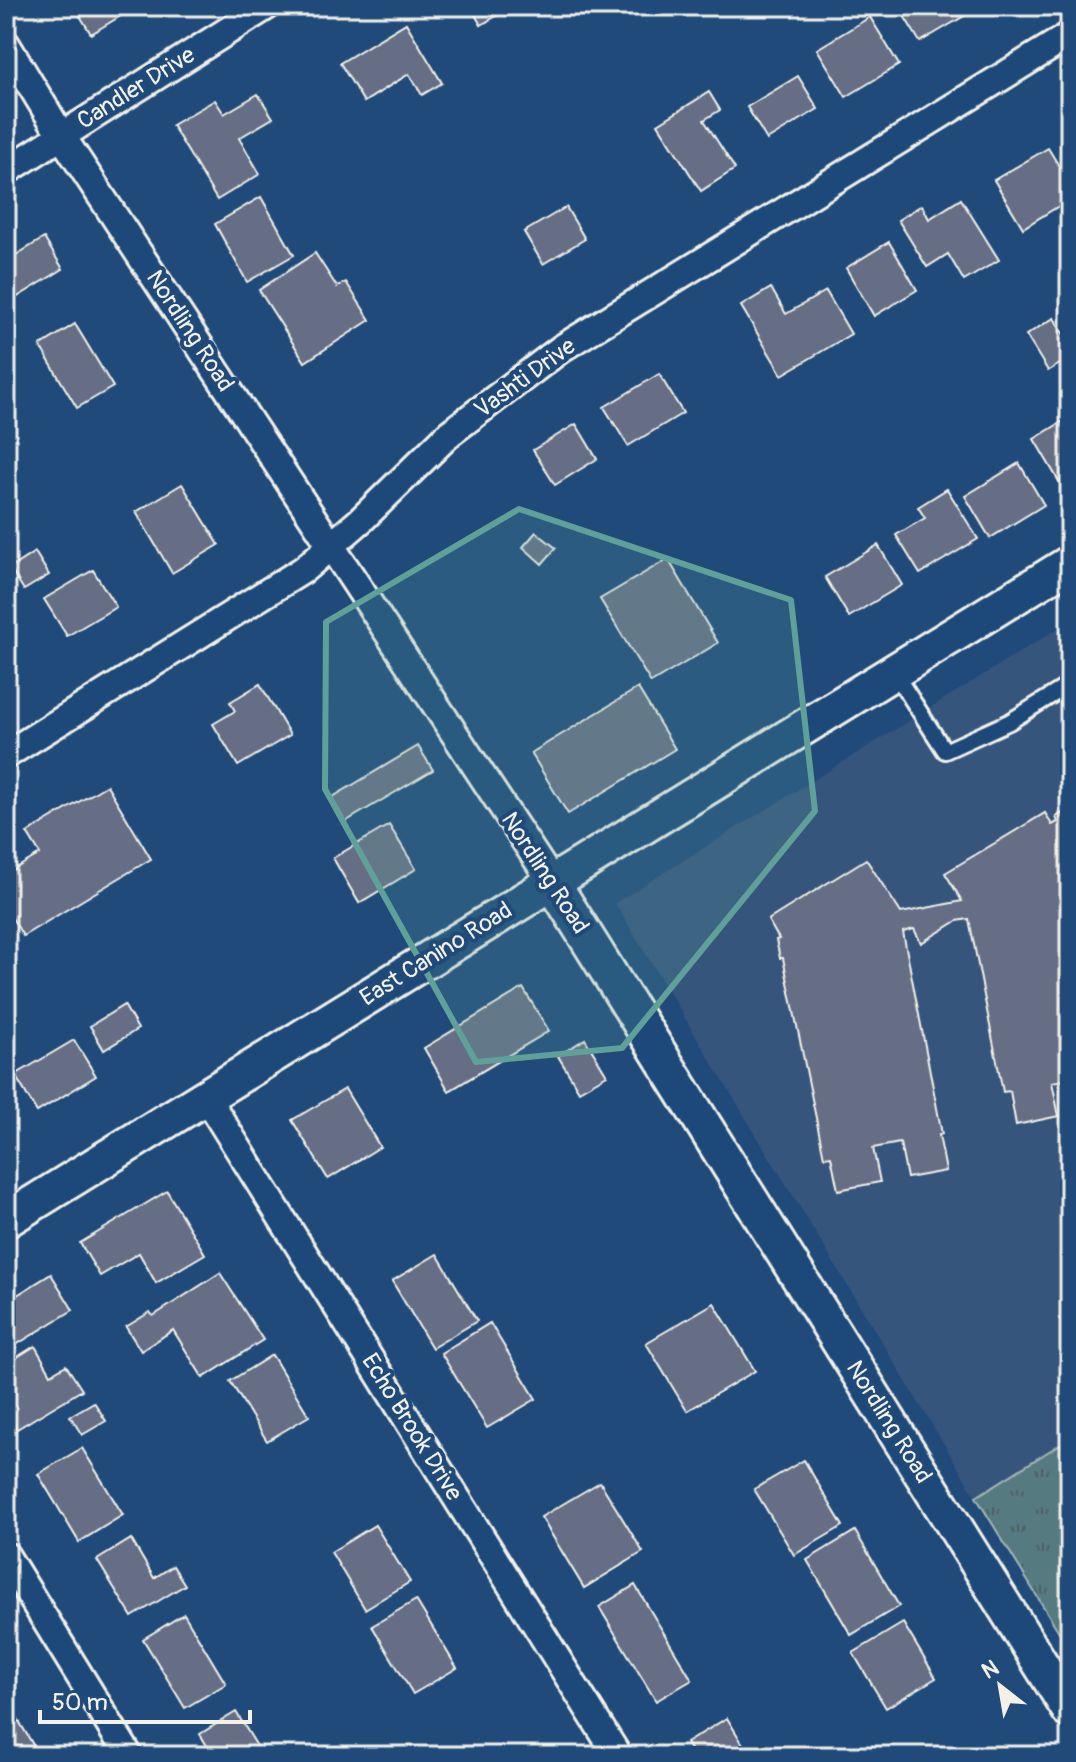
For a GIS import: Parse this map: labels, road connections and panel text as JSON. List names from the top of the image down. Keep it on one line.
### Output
{"streets":{"street":["Candler Drive","Nordling Road","Vashti Drive","East Canino Road","Echo Brook Drive"]},"crossings":[["Candler Drive","Nordling Road"],["Nordling Road","Vashti Drive"],["Nordling Road","East Canino Road"],["East Canino Road","Echo Brook Drive"]],"scale_bar":"50 m","north":"top left"}
